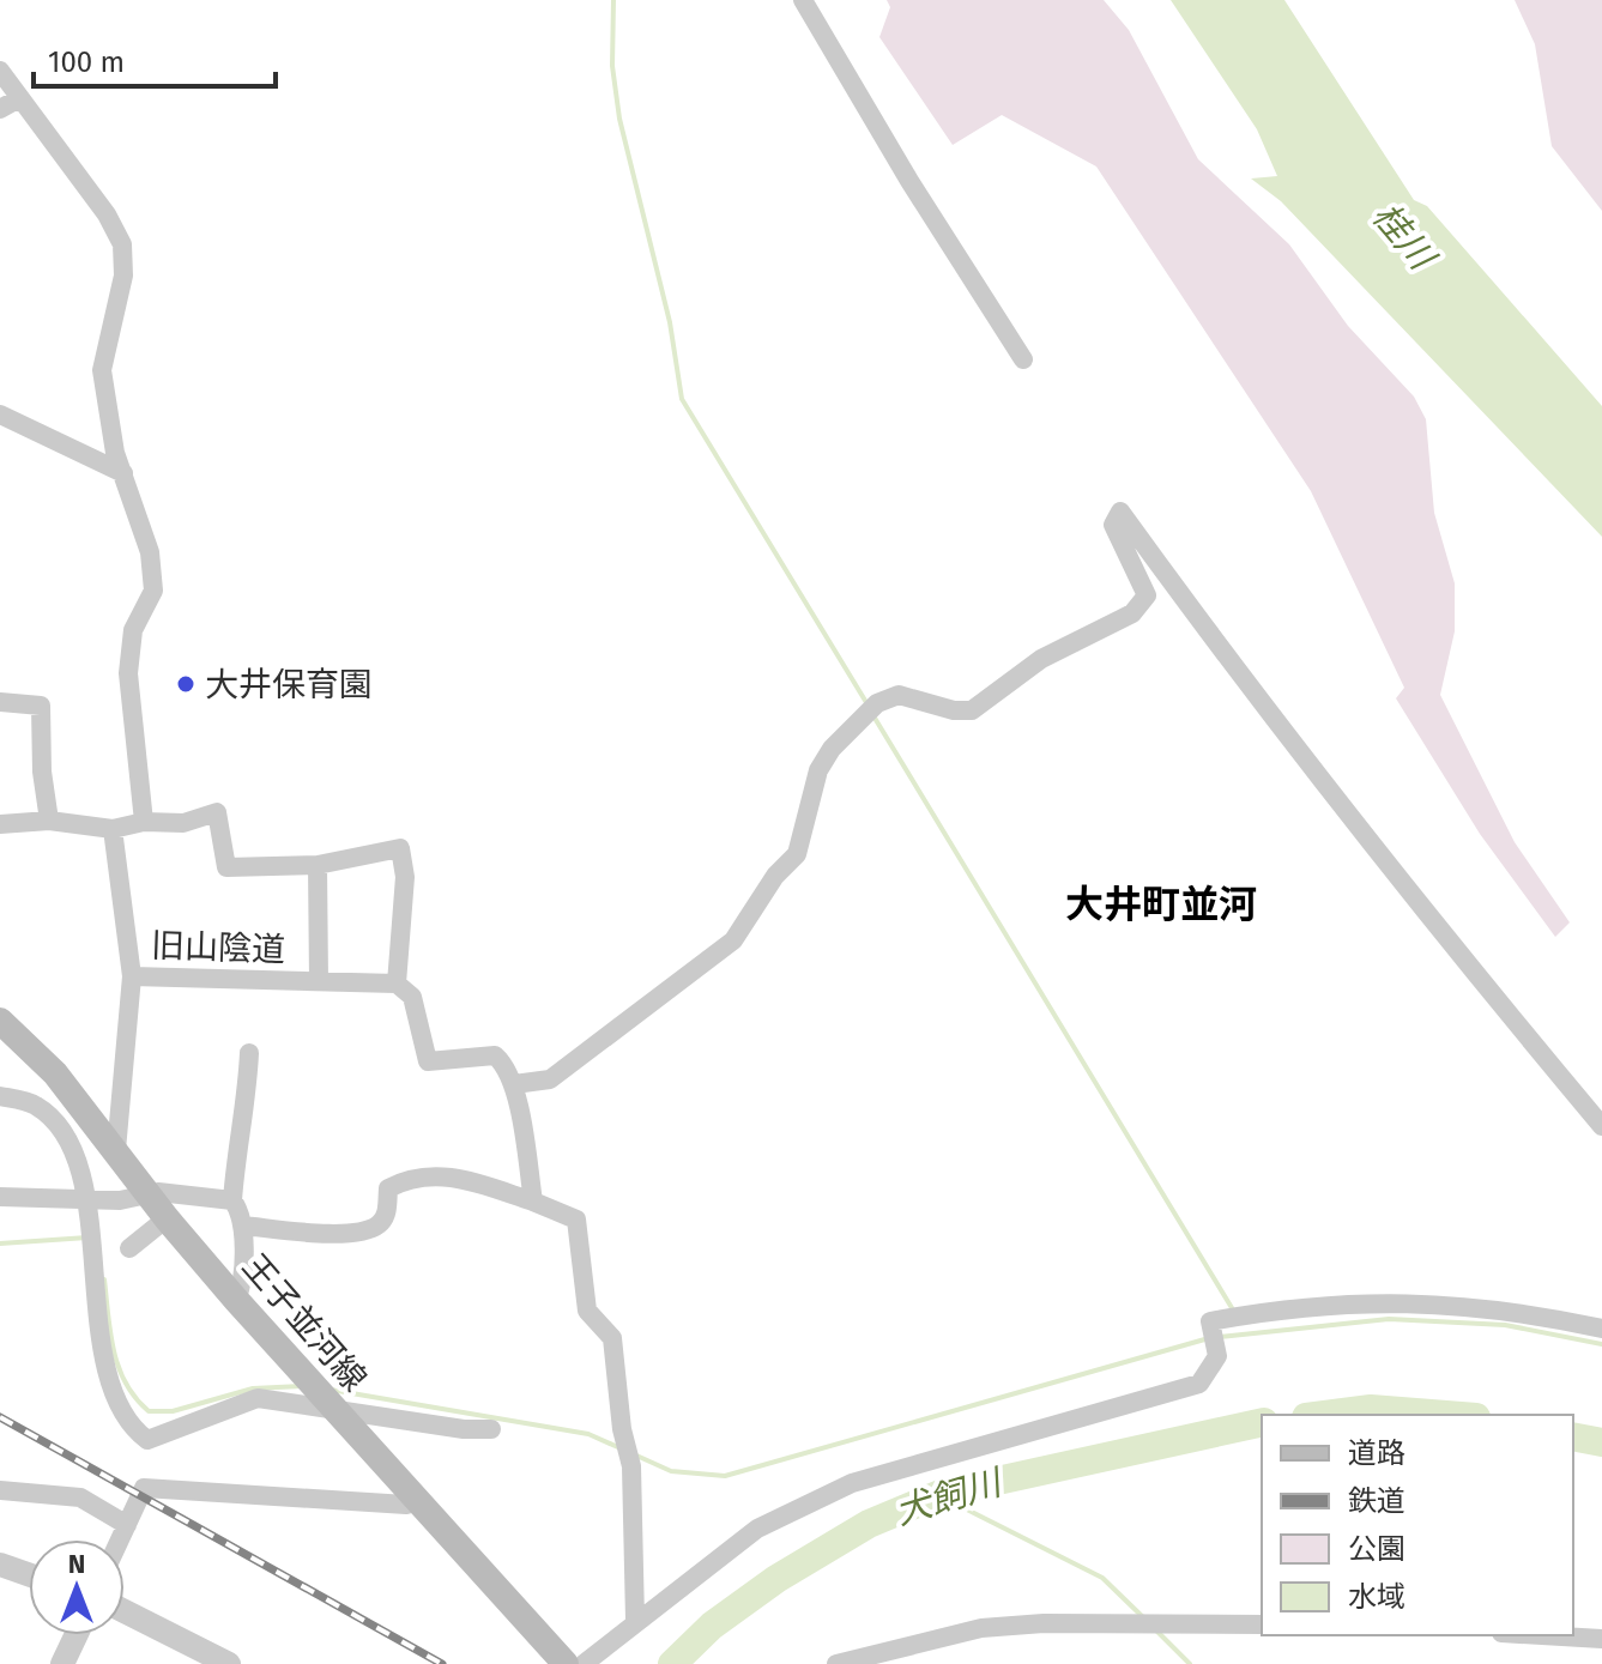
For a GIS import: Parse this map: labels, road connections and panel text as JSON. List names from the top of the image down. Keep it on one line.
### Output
{"streets":{"main road":["王子並河線"],"street":["旧山陰道"]},"districts":["大井町並河"],"water":["桂川","犬飼川"],"places":["大井保育園"],"legend":["道路","鉄道","公園","水域"],"scale_bar":"100 m","north":"top"}
